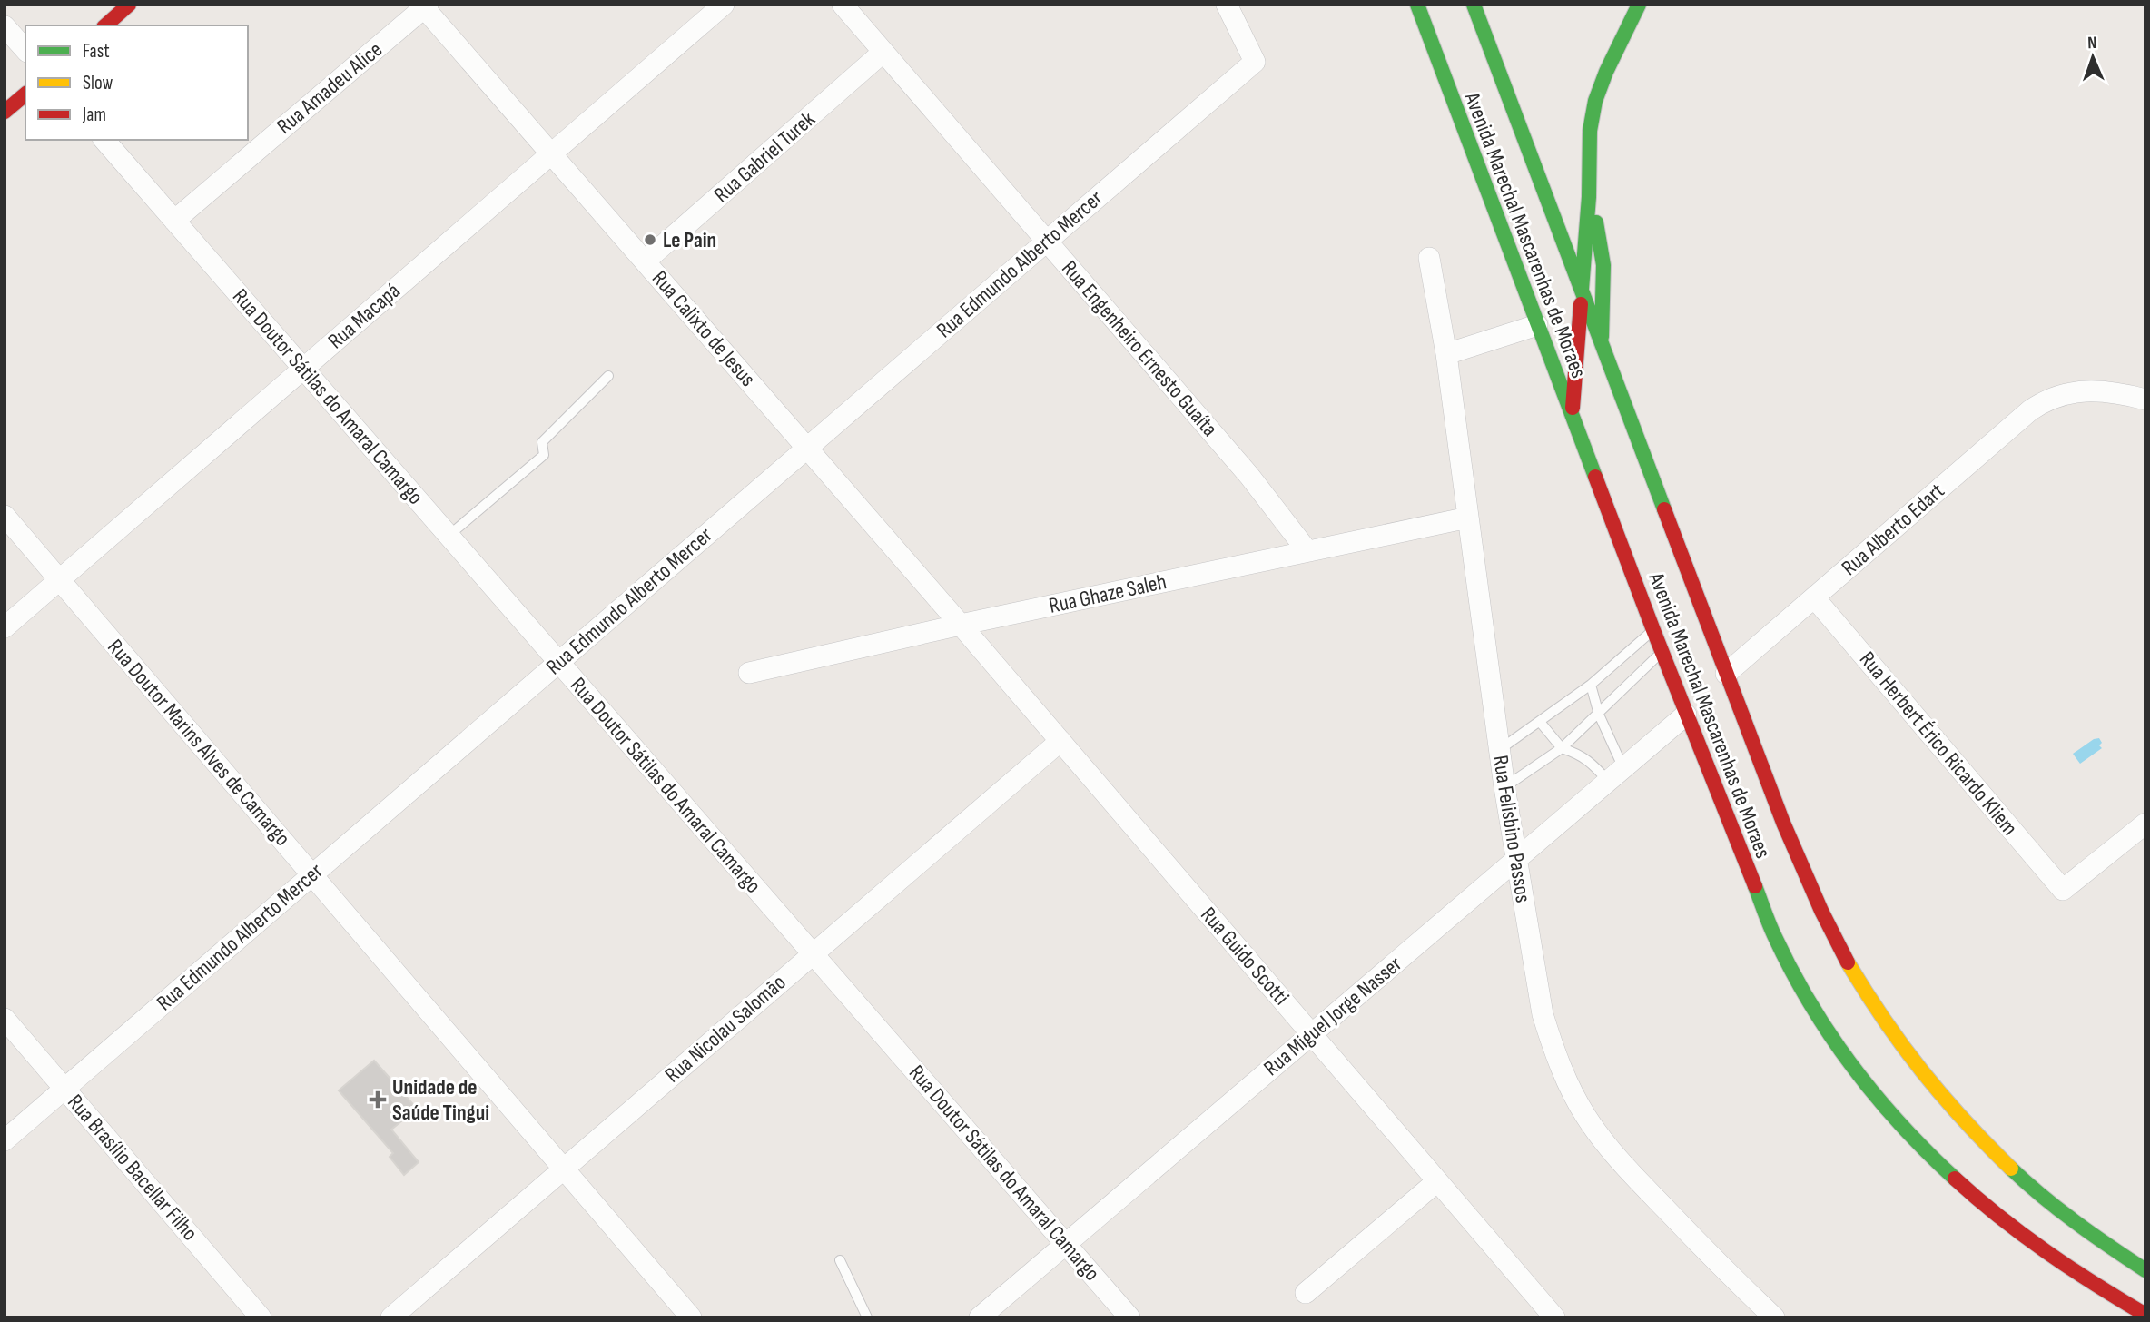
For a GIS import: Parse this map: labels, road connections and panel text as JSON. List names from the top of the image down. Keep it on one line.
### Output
{"streets":{"main road":["Avenida Marechal Mascarenhas de Moraes"],"street":["Rua Amadeu Alice","Rua Gabriel Turek","Rua Edmundo Alberto Mercer","Rua Macapá","Rua Calixto de Jesus","Rua Engenheiro Ernesto Guaíta","Rua Doutor Sátilas do Amaral Camargo","Rua Alberto Edart","Rua Ghaze Saleh","Rua Doutor Marins Alves de Camargo","Rua Herbert Érico Ricardo Kliem","Rua Felisbino Passos","Rua Guido Scotti","Rua Miguel Jorge Nasser","Rua Nicolau Salomão","Rua Brasílio Bacellar Filho"]},"crossings":[["Rua Amadeu Alice","Rua Calixto de Jesus"],["Rua Amadeu Alice","Rua Doutor Sátilas do Amaral Camargo"],["Rua Gabriel Turek","Rua Calixto de Jesus"],["Rua Gabriel Turek","Rua Engenheiro Ernesto Guaíta"],["Avenida Marechal Mascarenhas de Moraes","Rua Alberto Edart"],["Avenida Marechal Mascarenhas de Moraes","Rua Miguel Jorge Nasser"],["Rua Edmundo Alberto Mercer","Rua Calixto de Jesus"],["Rua Edmundo Alberto Mercer","Rua Engenheiro Ernesto Guaíta"],["Rua Edmundo Alberto Mercer","Rua Doutor Sátilas do Amaral Camargo"],["Rua Edmundo Alberto Mercer","Rua Doutor Marins Alves de Camargo"],["Rua Edmundo Alberto Mercer","Rua Brasílio Bacellar Filho"],["Rua Macapá","Rua Calixto de Jesus"],["Rua Macapá","Rua Doutor Sátilas do Amaral Camargo"],["Rua Macapá","Rua Doutor Marins Alves de Camargo"],["Rua Calixto de Jesus","Rua Ghaze Saleh"],["Rua Calixto de Jesus","Rua Guido Scotti"],["Rua Engenheiro Ernesto Guaíta","Rua Ghaze Saleh"],["Rua Doutor Sátilas do Amaral Camargo","Rua Miguel Jorge Nasser"],["Rua Doutor Sátilas do Amaral Camargo","Rua Nicolau Salomão"],["Rua Alberto Edart","Rua Herbert Érico Ricardo Kliem"],["Rua Ghaze Saleh","Rua Felisbino Passos"],["Rua Ghaze Saleh","Rua Guido Scotti"],["Rua Doutor Marins Alves de Camargo","Rua Nicolau Salomão"],["Rua Felisbino Passos","Rua Miguel Jorge Nasser"],["Rua Guido Scotti","Rua Miguel Jorge Nasser"],["Rua Guido Scotti","Rua Nicolau Salomão"]],"places":{"other":["Le Pain"],"health":["Unidade de Saúde Tingui"]},"legend":["Fast","Slow","Jam"],"north":"top"}
